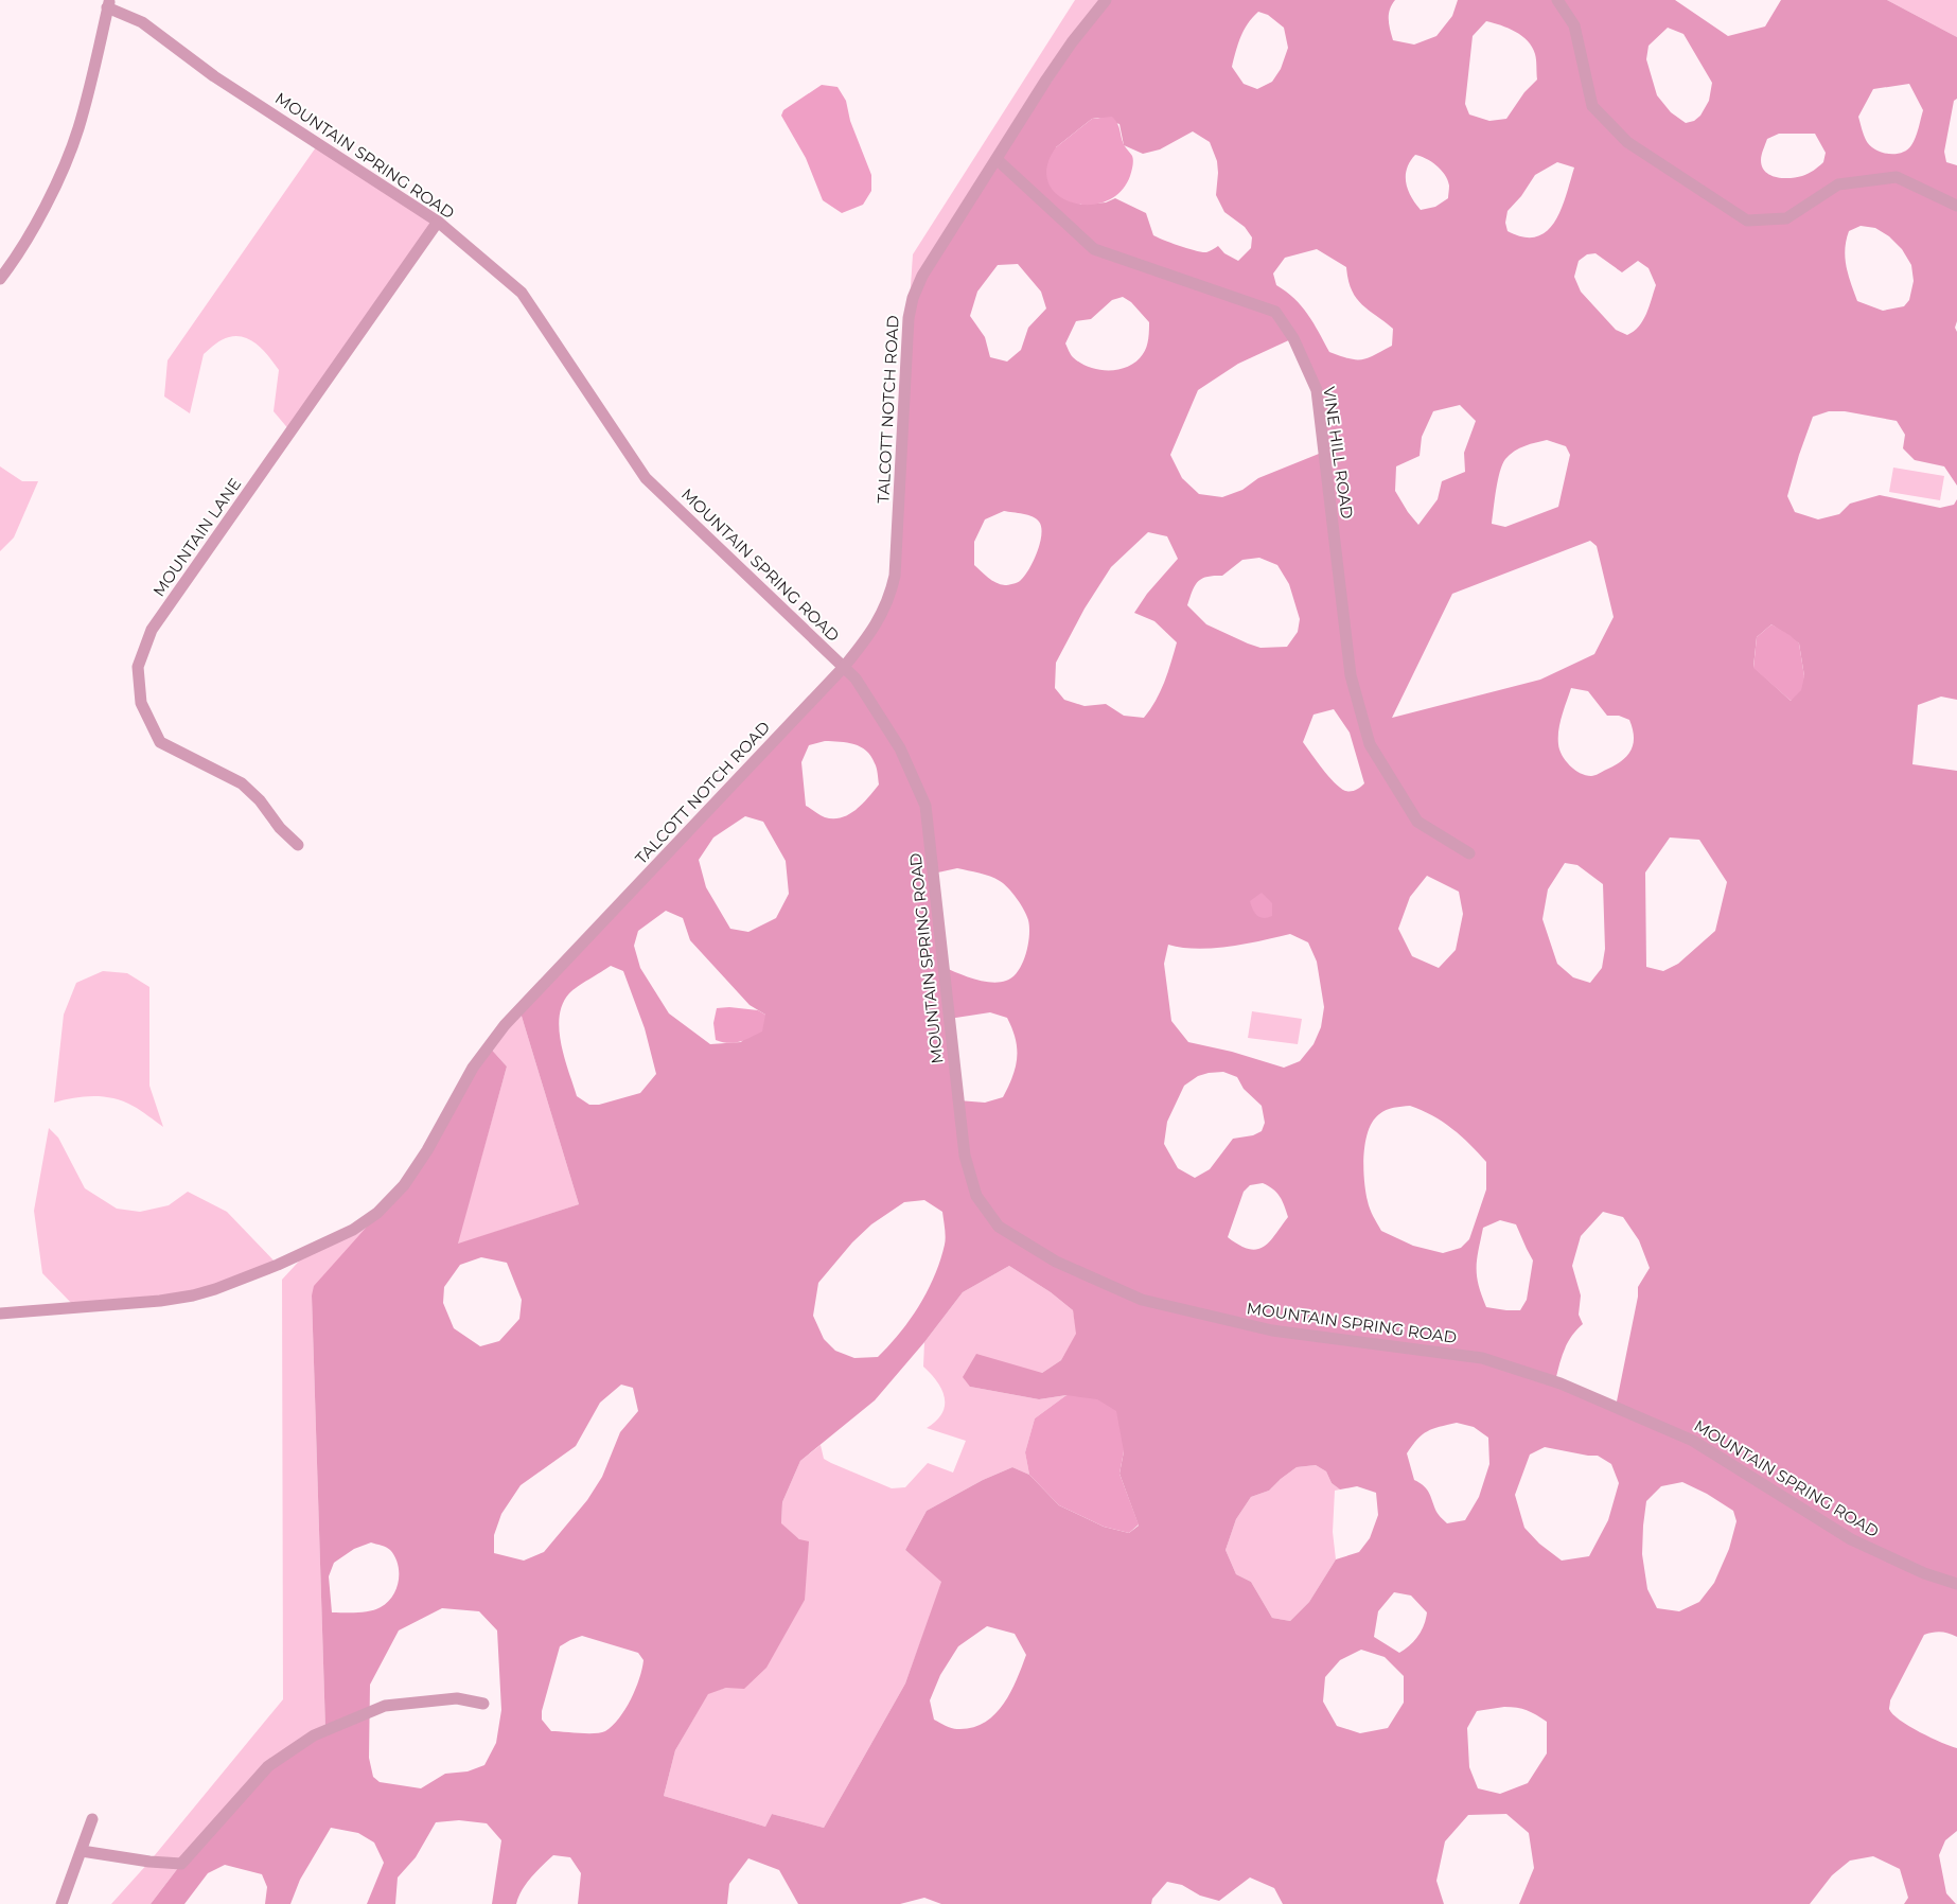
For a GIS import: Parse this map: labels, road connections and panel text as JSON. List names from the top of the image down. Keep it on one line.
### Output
{"streets":{"street":["MOUNTAIN SPRING ROAD","TALCOTT NOTCH ROAD","VINE HILL ROAD","MOUNTAIN LANE"]},"crossings":[["MOUNTAIN SPRING ROAD","TALCOTT NOTCH ROAD"],["MOUNTAIN SPRING ROAD","MOUNTAIN LANE"],["TALCOTT NOTCH ROAD","VINE HILL ROAD"]]}
